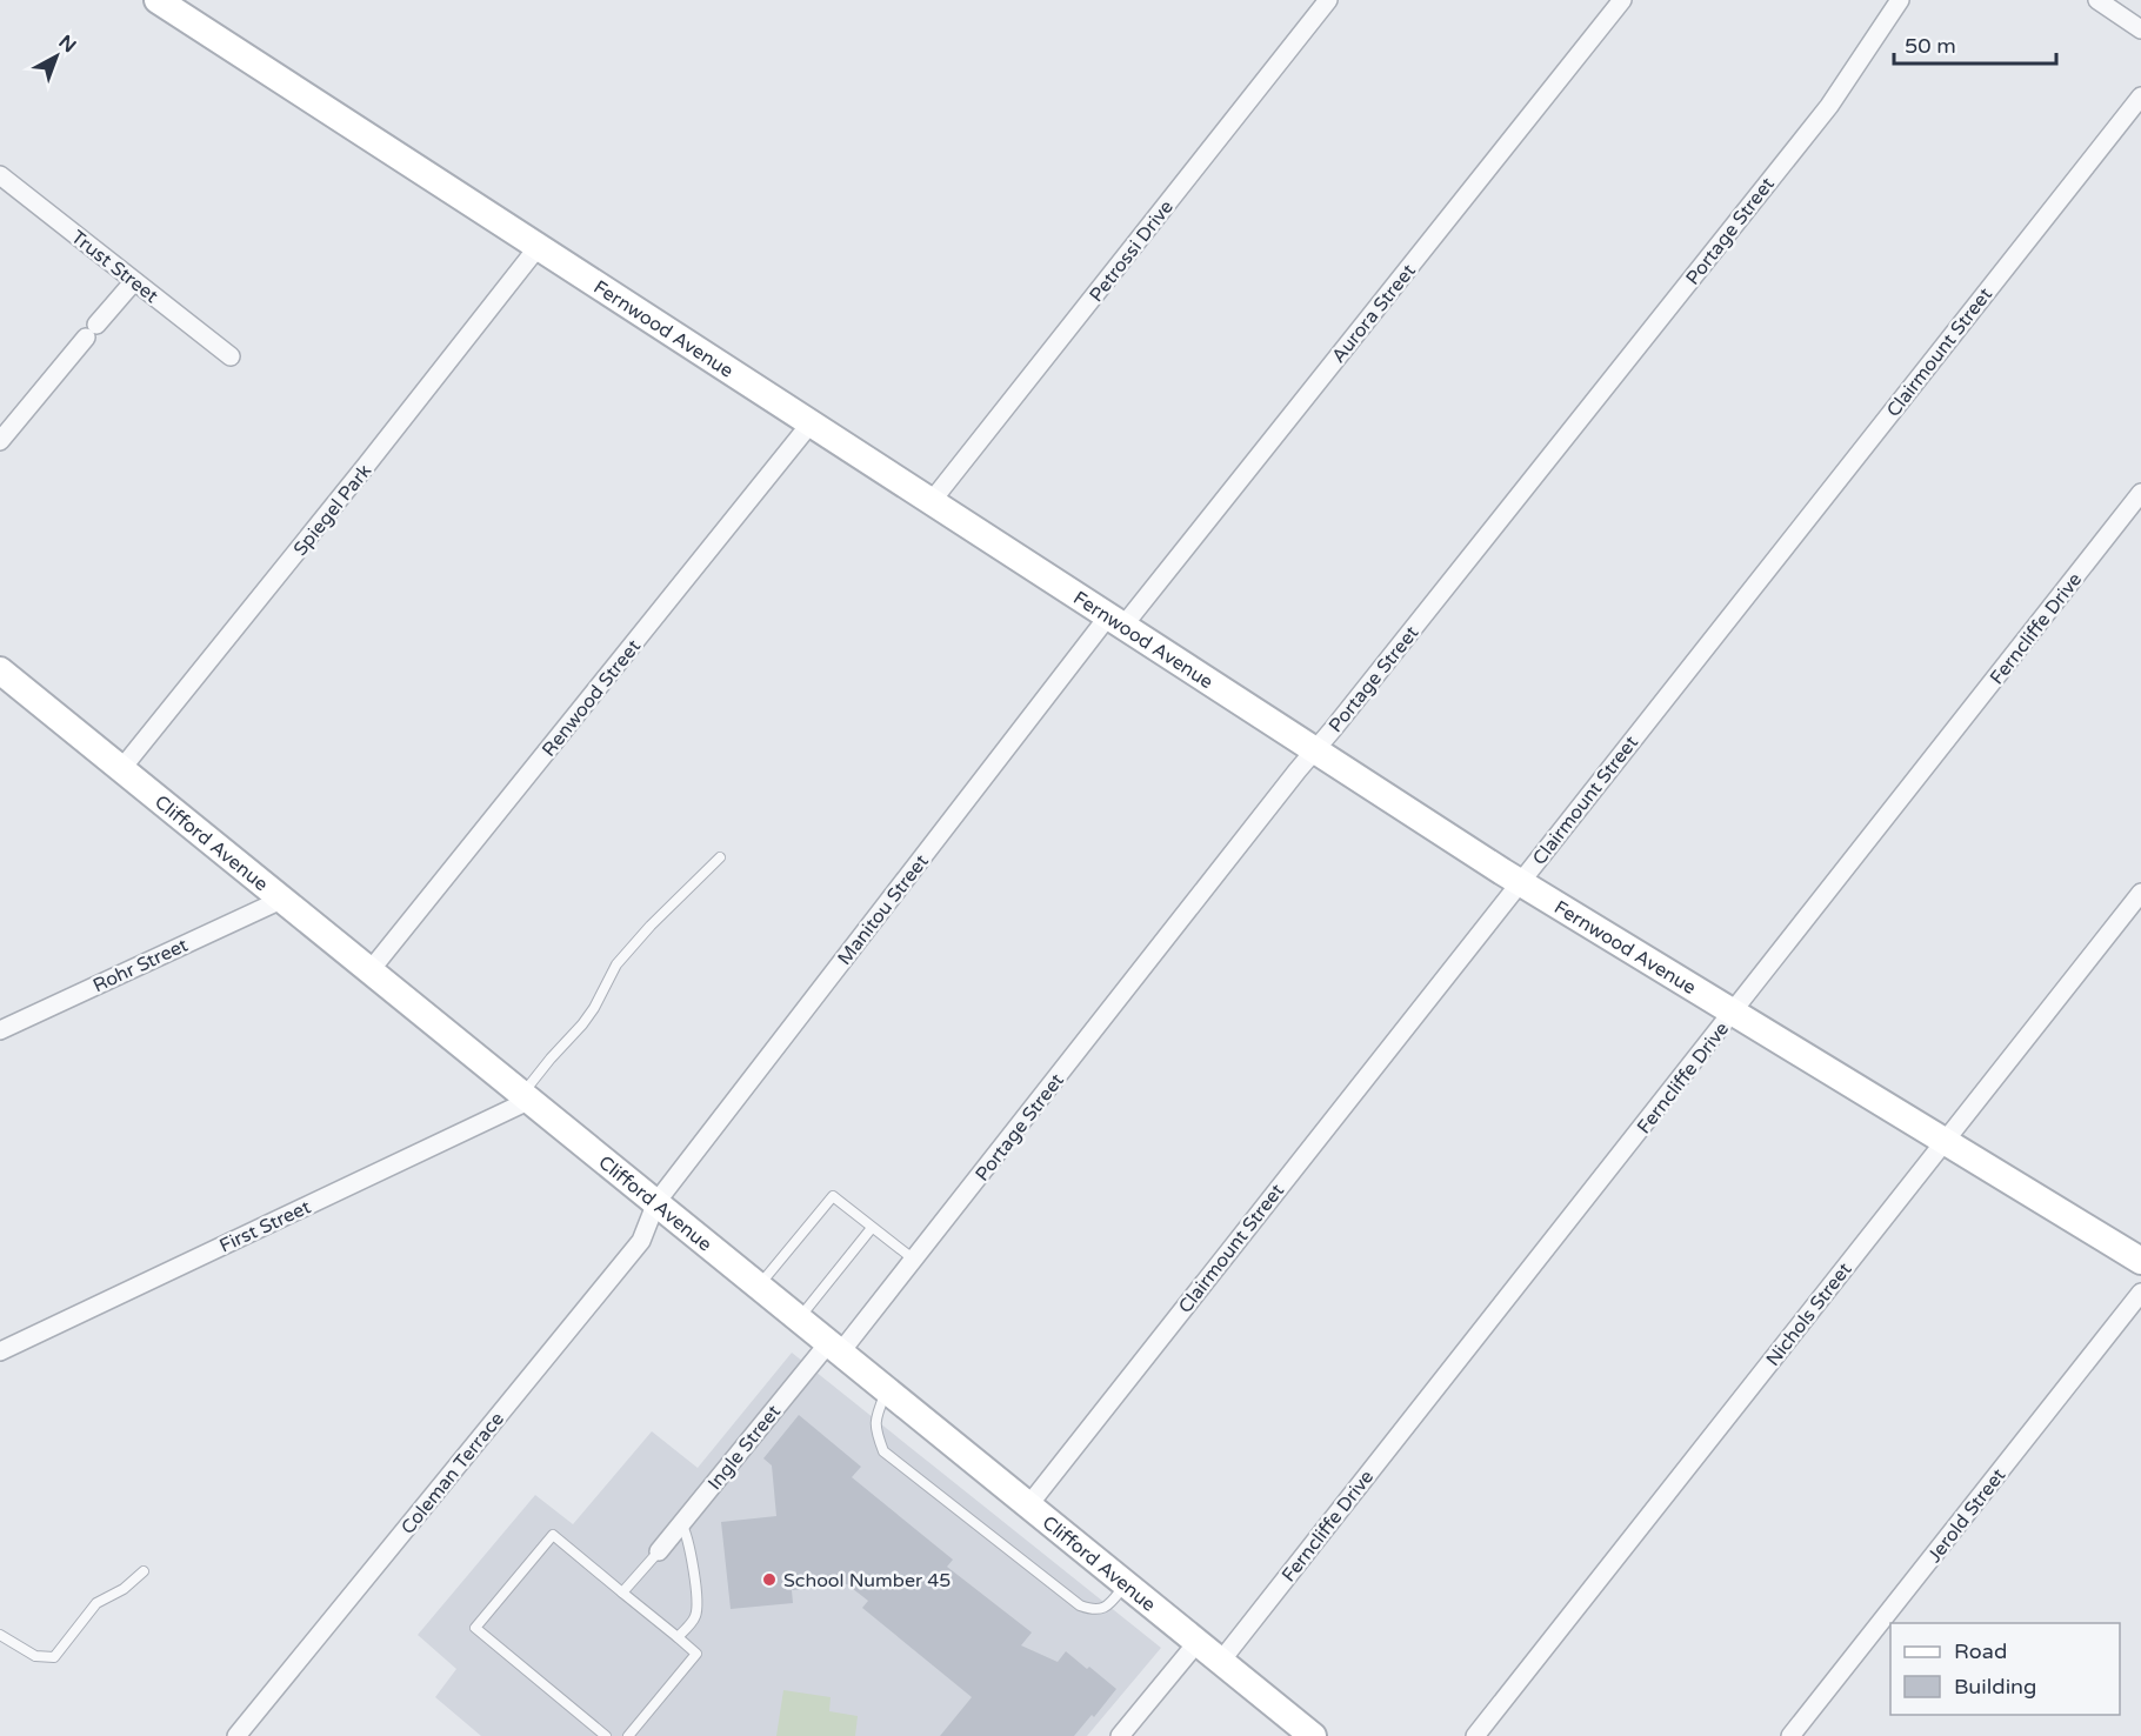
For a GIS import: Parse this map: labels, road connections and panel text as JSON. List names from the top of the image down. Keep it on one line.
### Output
{"streets":{"street":["Portage Street","Petrossi Drive","Trust Street","Aurora Street","Fernwood Avenue","Clairmount Street","Spiegel Park","Ferncliffe Drive","Renwood Street","Clifford Avenue","Manitou Street","Rohr Street","First Street","Nichols Street","Ingle Street","Coleman Terrace","Jerold Street"]},"crossings":[["Portage Street","Fernwood Avenue"],["Portage Street","Clifford Avenue"],["Portage Street","Ingle Street"],["Petrossi Drive","Fernwood Avenue"],["Aurora Street","Fernwood Avenue"],["Aurora Street","Manitou Street"],["Fernwood Avenue","Clairmount Street"],["Fernwood Avenue","Spiegel Park"],["Fernwood Avenue","Ferncliffe Drive"],["Fernwood Avenue","Renwood Street"],["Fernwood Avenue","Manitou Street"],["Fernwood Avenue","Nichols Street"],["Clairmount Street","Clifford Avenue"],["Spiegel Park","Clifford Avenue"],["Ferncliffe Drive","Clifford Avenue"],["Renwood Street","Clifford Avenue"],["Clifford Avenue","Manitou Street"],["Clifford Avenue","Rohr Street"],["Clifford Avenue","First Street"],["Clifford Avenue","Ingle Street"],["Clifford Avenue","Coleman Terrace"],["Manitou Street","Coleman Terrace"]],"places":["School Number 45"],"legend":["Road","Building"],"scale_bar":"50 m","north":"top right"}
